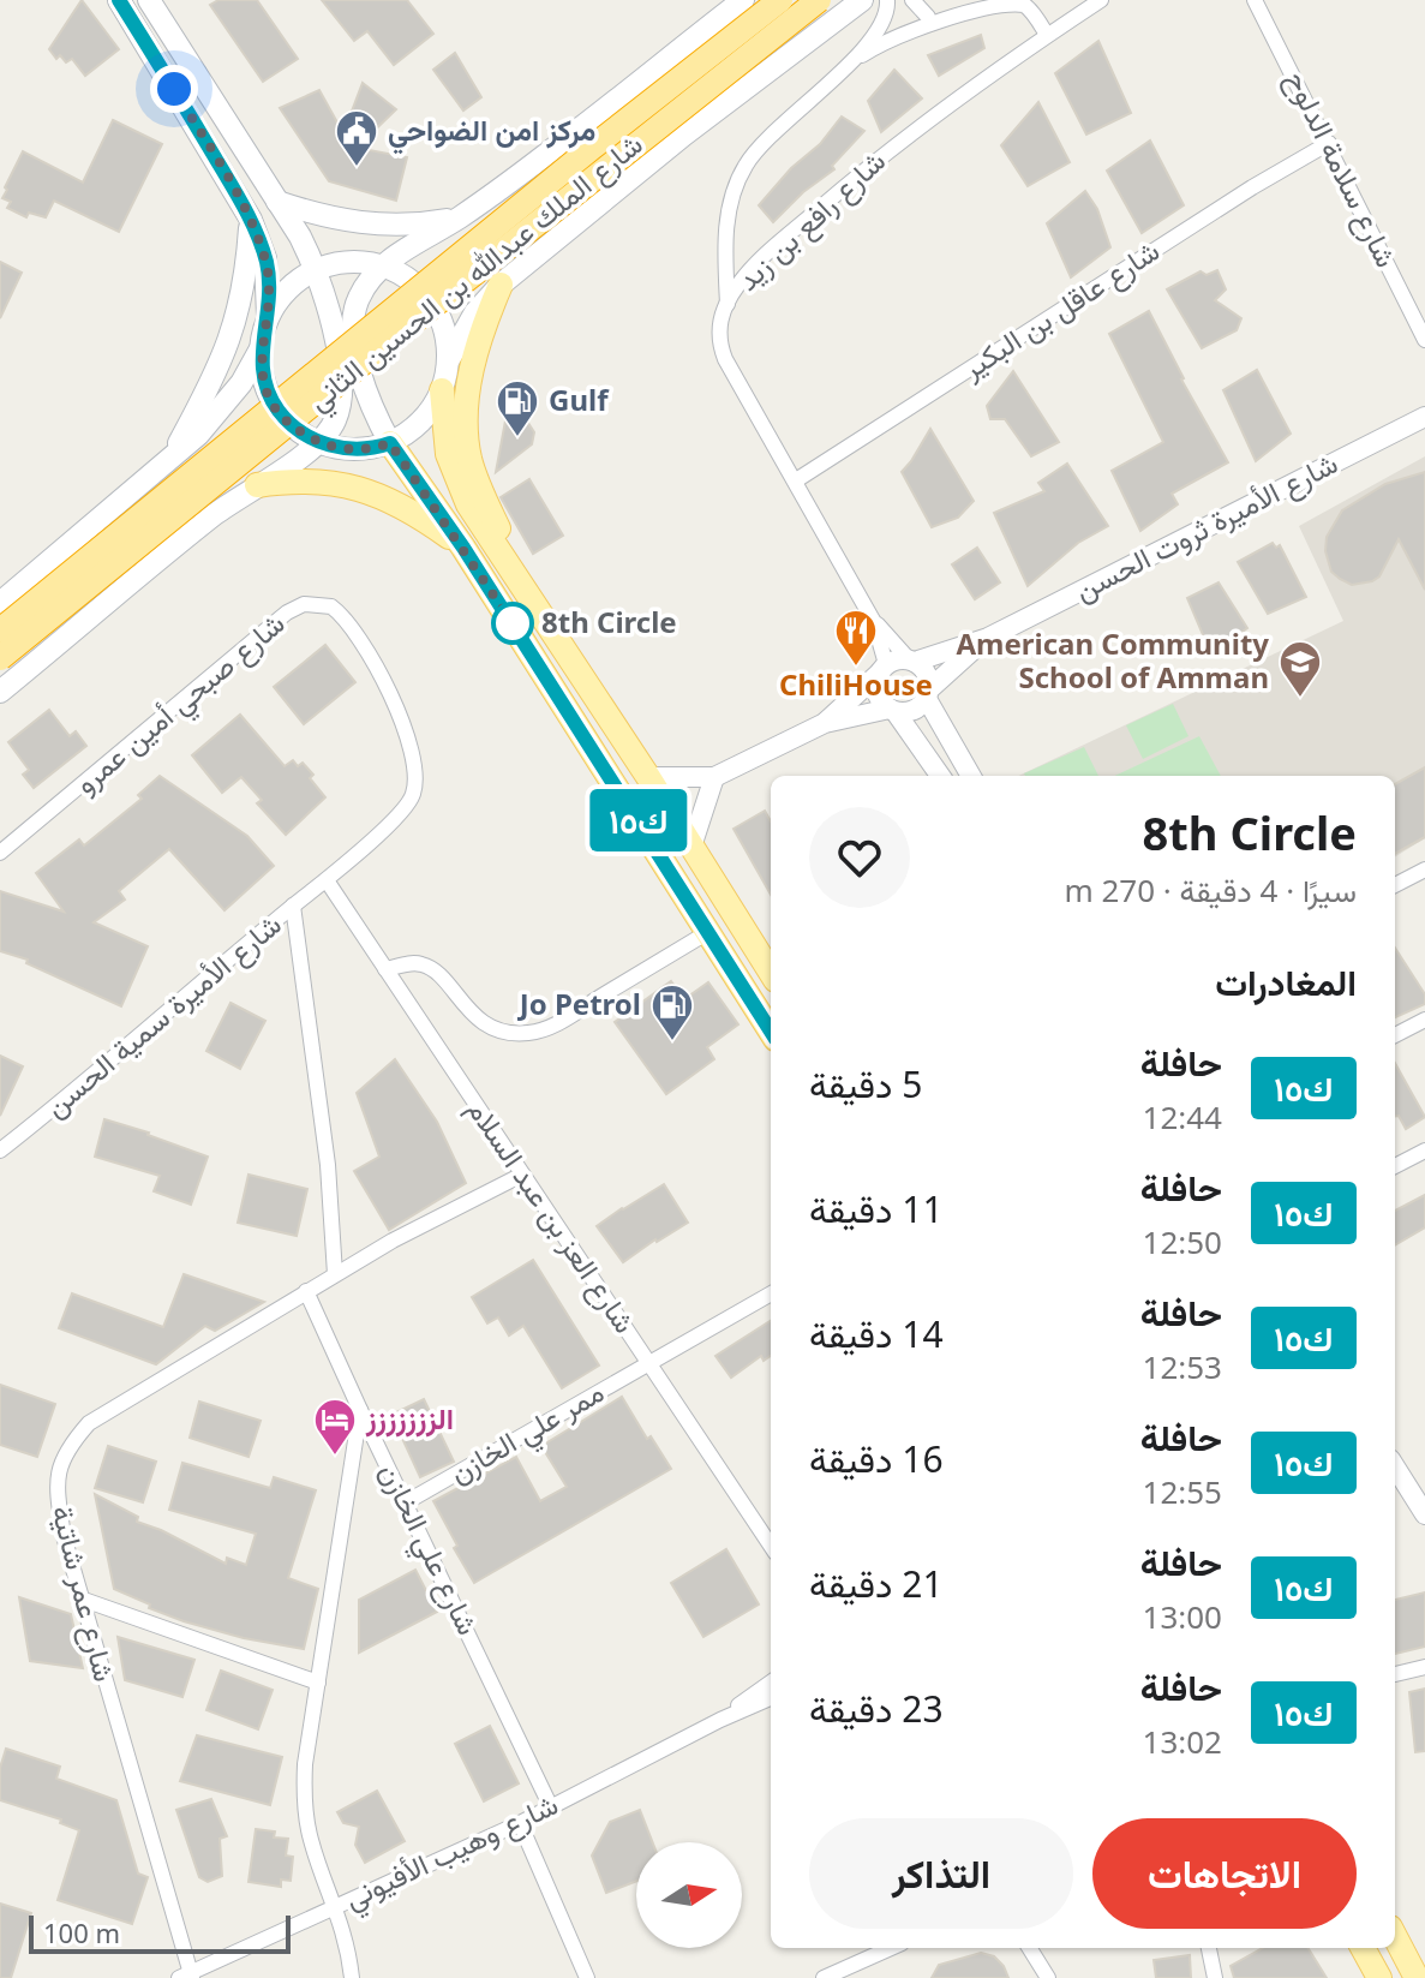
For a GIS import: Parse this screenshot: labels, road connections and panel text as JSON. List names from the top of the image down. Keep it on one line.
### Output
{"streets":{"highway":["شارع الملك عبدالله بن الحسين الثاني"],"street":["شارع سلامة الدلوح","شارع رافع بن زيد","شارع عاقل بن البكير","شارع الأميرة ثروت الحسن","شارع صبحي أمين عمرو","شارع الأميرة سمية الحسن","شارع العز بن عبد السلام","ممر علي الخازن","شارع علي الخازن","شارع عمر شاتية","شارع وهيب الأفيوني"]},"crossings":[["شارع سلامة الدلوح","شارع عاقل بن البكير"],["شارع رافع بن زيد","شارع عاقل بن البكير"],["شارع رافع بن زيد","شارع الأميرة ثروت الحسن"],["شارع صبحي أمين عمرو","شارع الأميرة سمية الحسن"],["شارع صبحي أمين عمرو","شارع العز بن عبد السلام"],["شارع الأميرة سمية الحسن","شارع العز بن عبد السلام"],["شارع العز بن عبد السلام","ممر علي الخازن"],["شارع العز بن عبد السلام","شارع عمر شاتية"],["ممر علي الخازن","شارع علي الخازن"],["شارع علي الخازن","شارع عمر شاتية"],["شارع علي الخازن","شارع وهيب الأفيوني"],["شارع عمر شاتية","شارع وهيب الأفيوني"]],"places":{"public building":["مركز امن الضواحي"],"fuel station":["Gulf","Jo Petrol"],"other":["8th Circle"],"restaurant":["ChiliHouse"],"school or university":["American Community School of Amman"],"hotel":["الززززززز"]},"lines":["bus line ك١٥"],"scale_bar":"100 m","north":"right","page":{"on_map":"ك١٥","heading":[["8th Circle","سيرًا · 4 دقيقة · 270 m"],"المغادرات"],"list":[{"mark":"ك١٥","name":"حافلة","note":"12:44","value":"5 دقيقة"},{"mark":"ك١٥","name":"حافلة","note":"12:50","value":"11 دقيقة"},{"mark":"ك١٥","name":"حافلة","note":"12:53","value":"14 دقيقة"},{"mark":"ك١٥","name":"حافلة","note":"12:55","value":"16 دقيقة"},{"mark":"ك١٥","name":"حافلة","note":"13:00","value":"21 دقيقة"},{"mark":"ك١٥","name":"حافلة","note":"13:02","value":"23 دقيقة"}],"buttons":["الاتجاهات","التذاكر"],"scale":"100 m"}}
